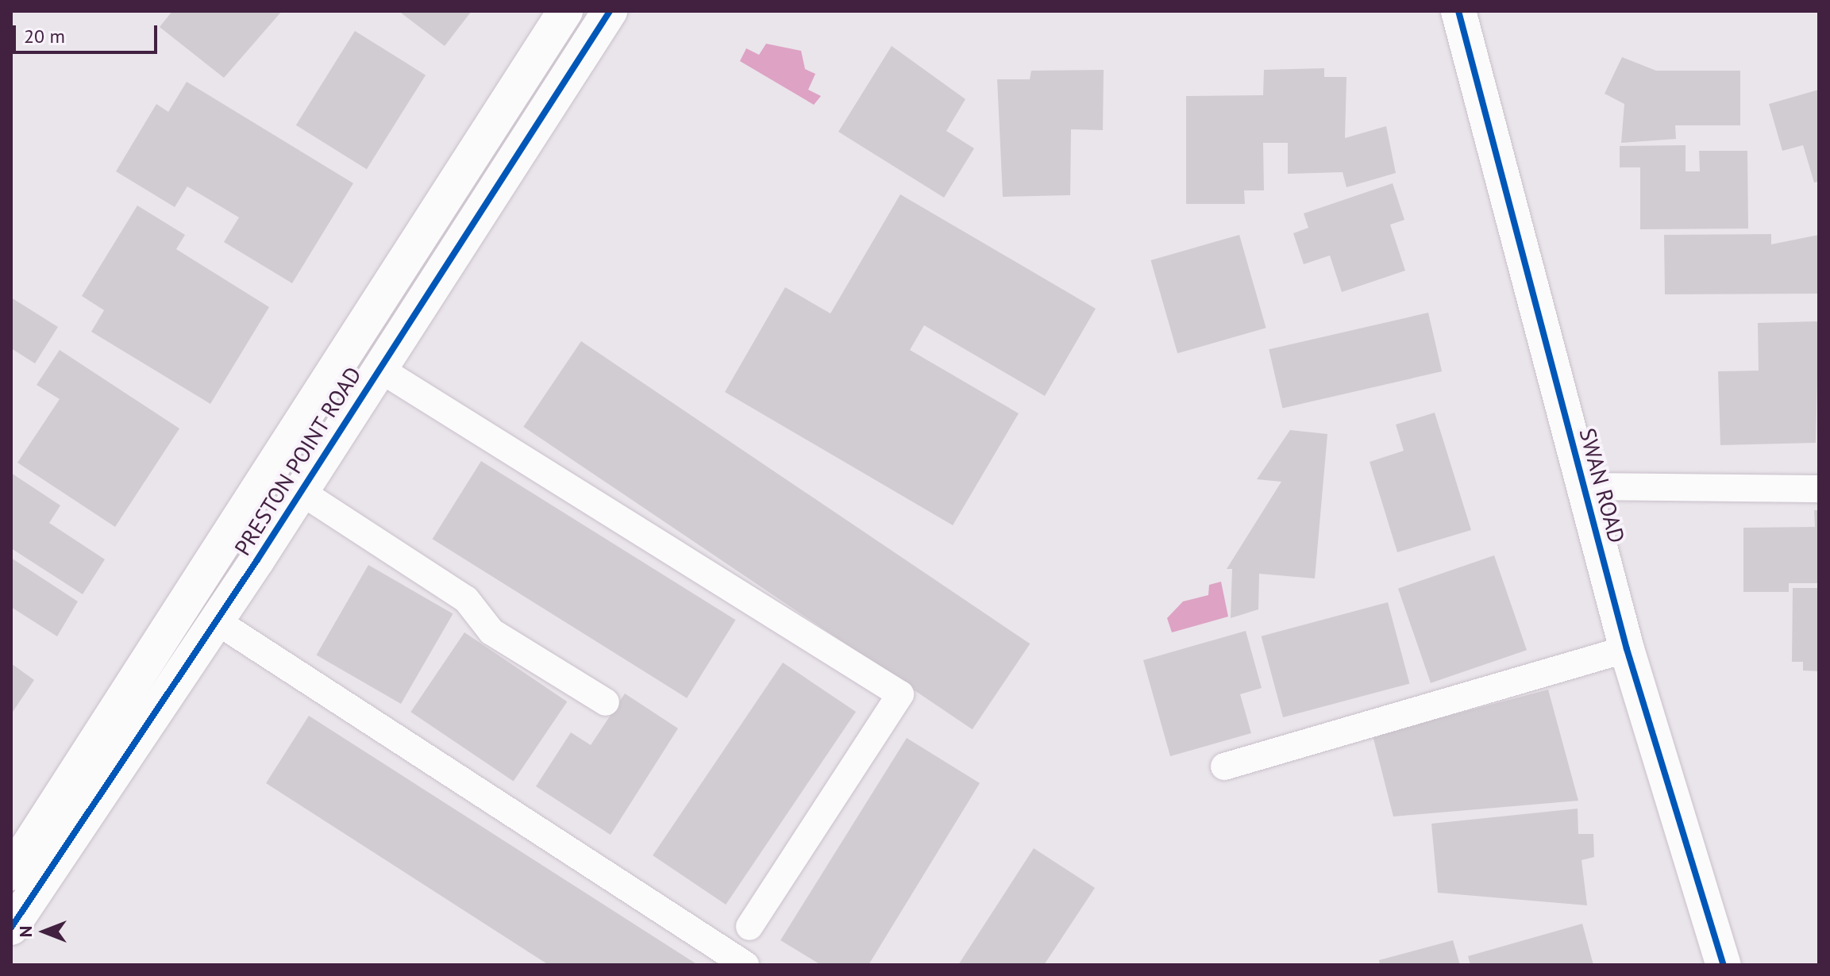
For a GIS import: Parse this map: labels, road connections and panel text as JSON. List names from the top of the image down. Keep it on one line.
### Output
{"streets":{"main road":["PRESTON POINT ROAD","SWAN ROAD"]},"scale_bar":"20 m","north":"left"}
